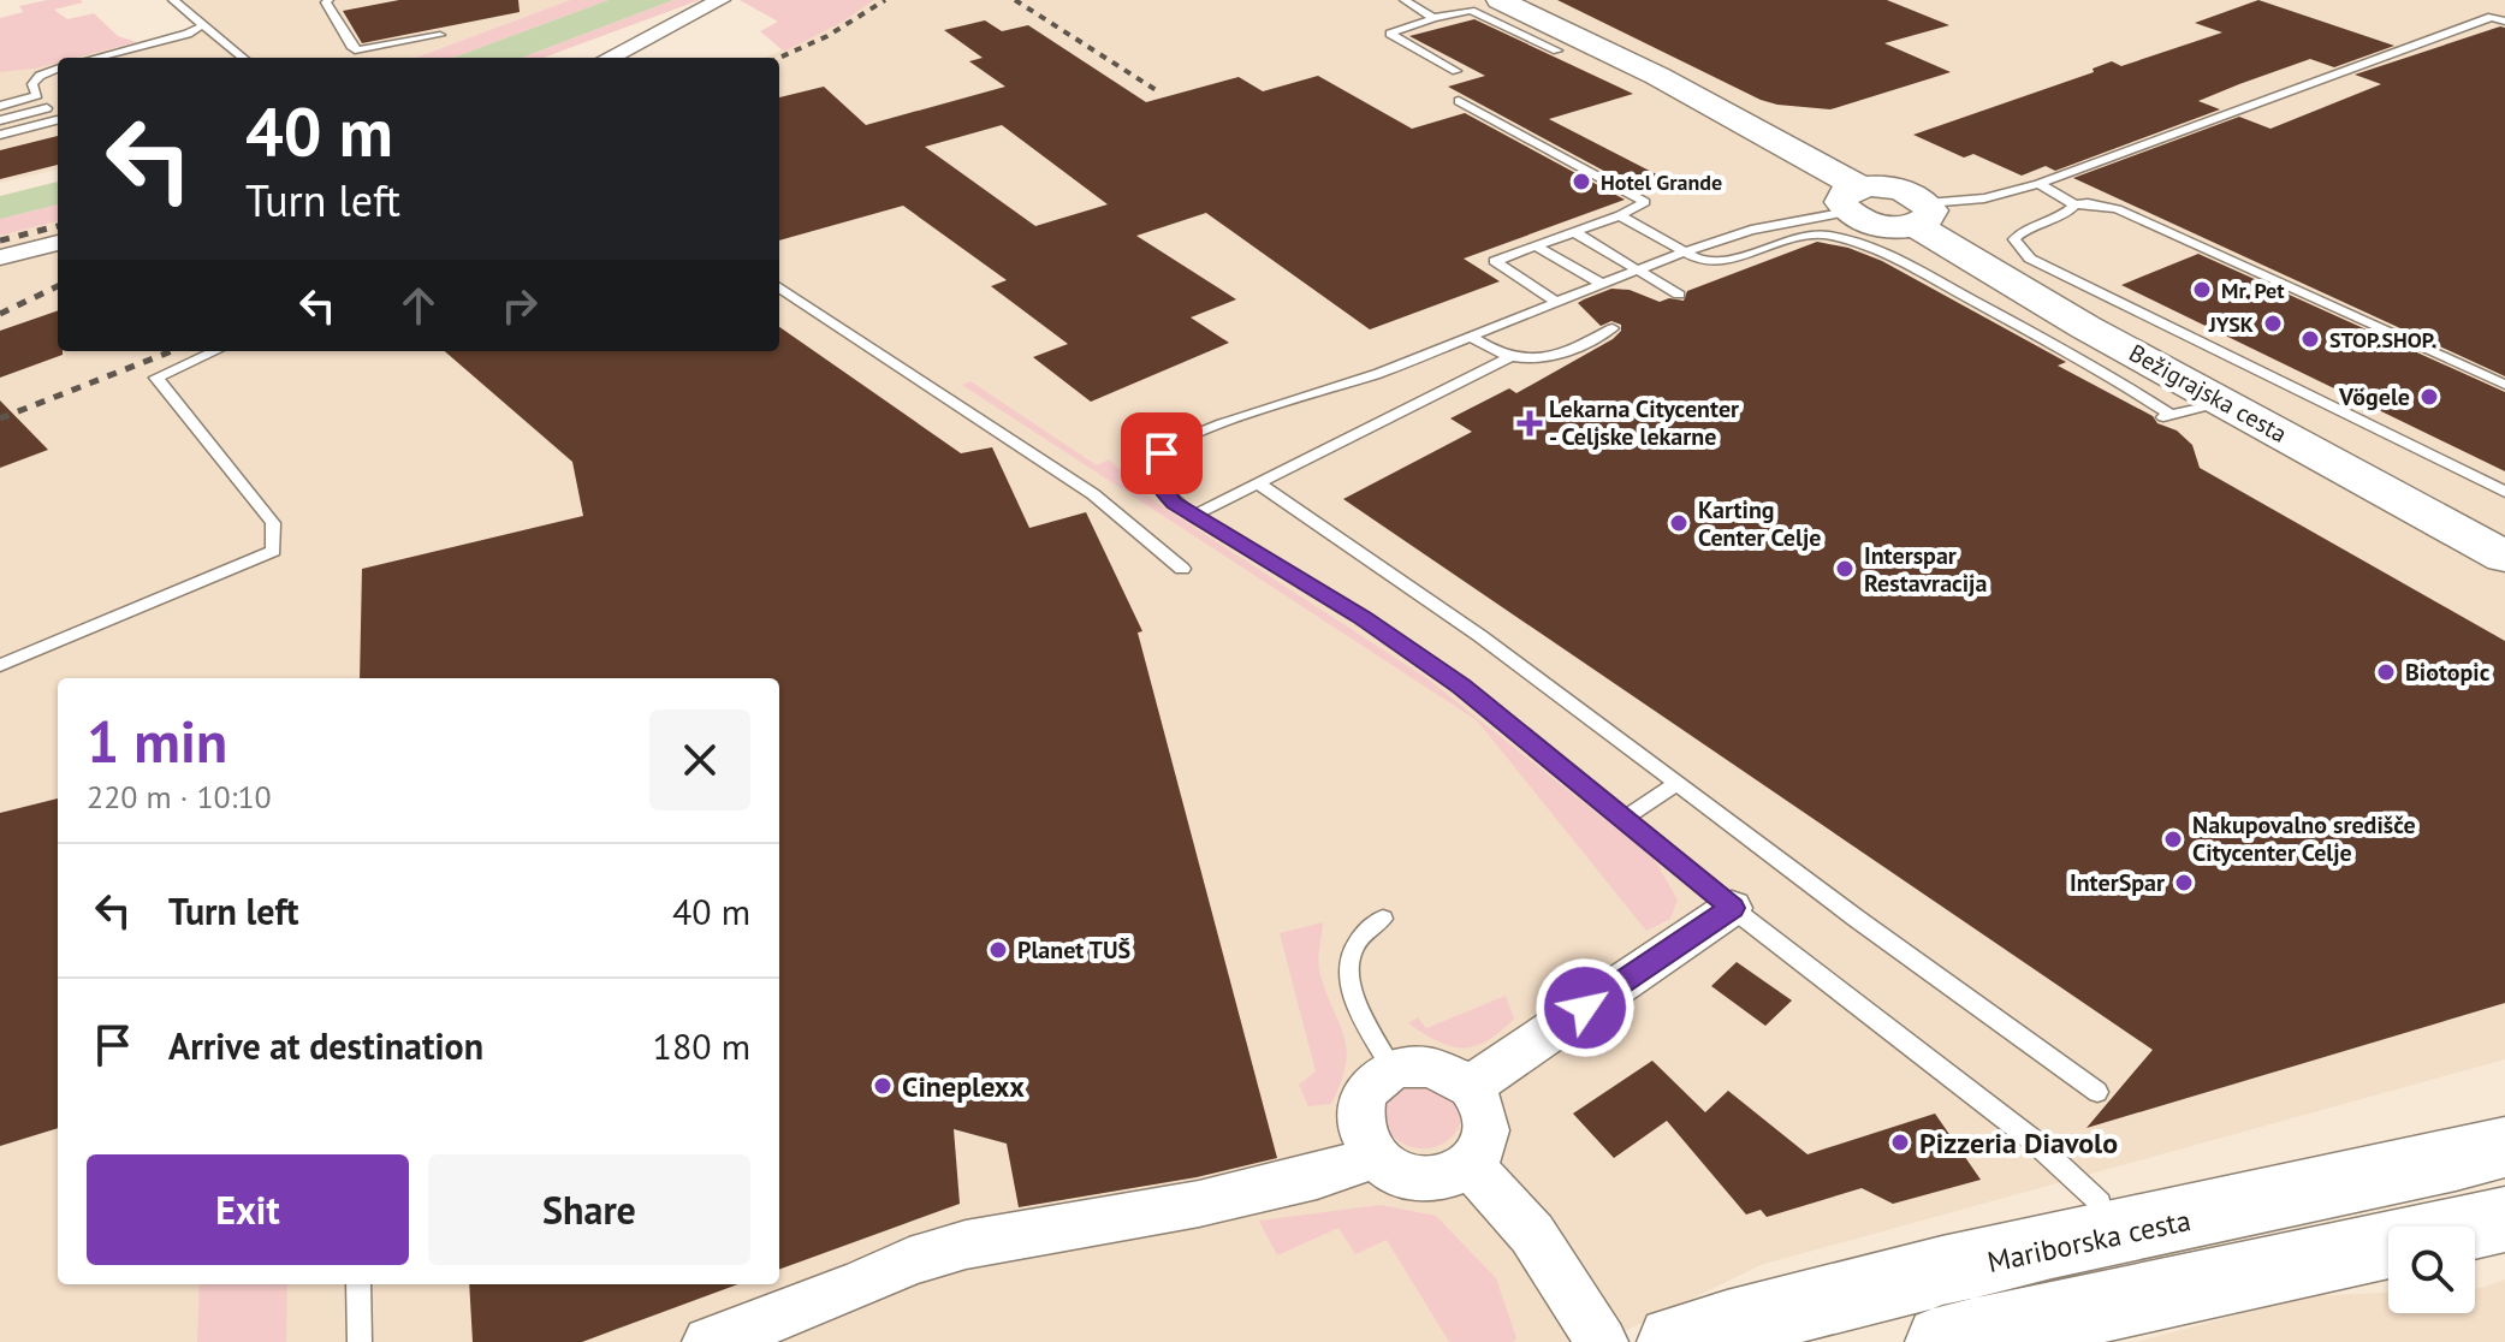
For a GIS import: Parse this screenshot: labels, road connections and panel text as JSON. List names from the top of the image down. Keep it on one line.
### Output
{"streets":{"street":["Bežigrajska cesta","Mariborska cesta"]},"places":{"other":["Hotel Grande","Mr. Pet","JYSK","STOP.SHOP.","Vögele","Karting Center Celje","Interspar Restavracija","Biotopic","Nakupovalno središče Citycenter Celje","InterSpar","Planet TUŠ","Cineplexx","Pizzeria Diavolo"],"health":["Lekarna Citycenter - Celjske lekarne"]},"page":{"turn":["40 m","Turn left"],"heading":["1 min","220 m · 10:10"],"list":[{"name":"Turn left","value":"40 m"},{"name":"Arrive at destination","value":"180 m"}],"buttons":["Exit","Share"]}}
